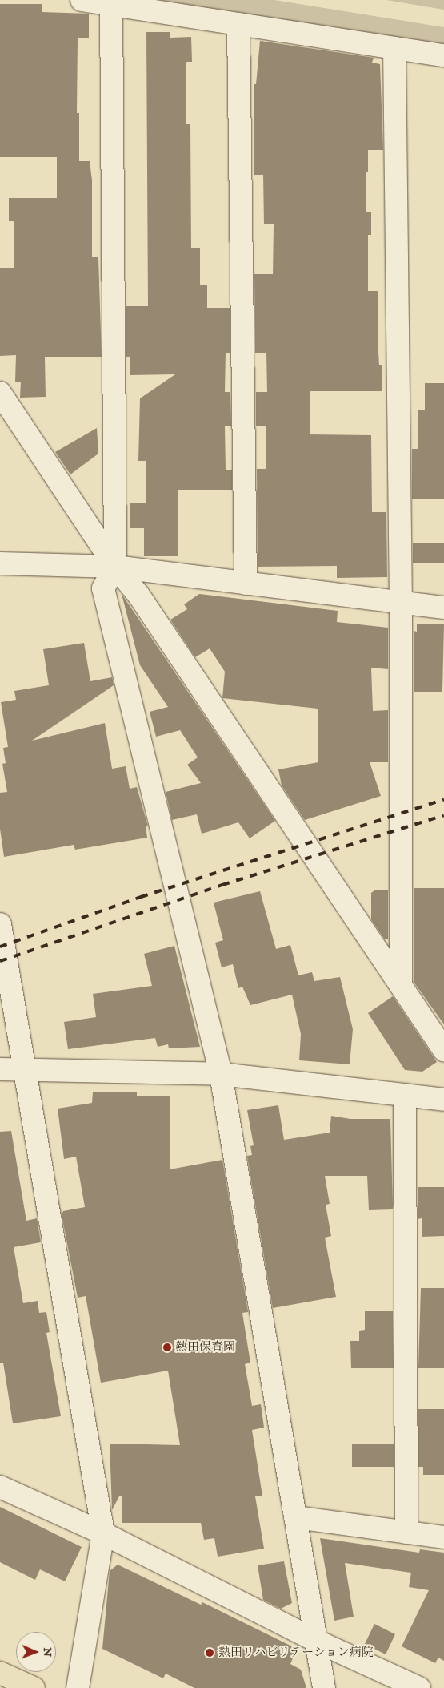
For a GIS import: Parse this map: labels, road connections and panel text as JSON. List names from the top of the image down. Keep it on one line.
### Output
{"places":["熱田保育園","熱田リハビリテーション病院"],"north":"right"}
